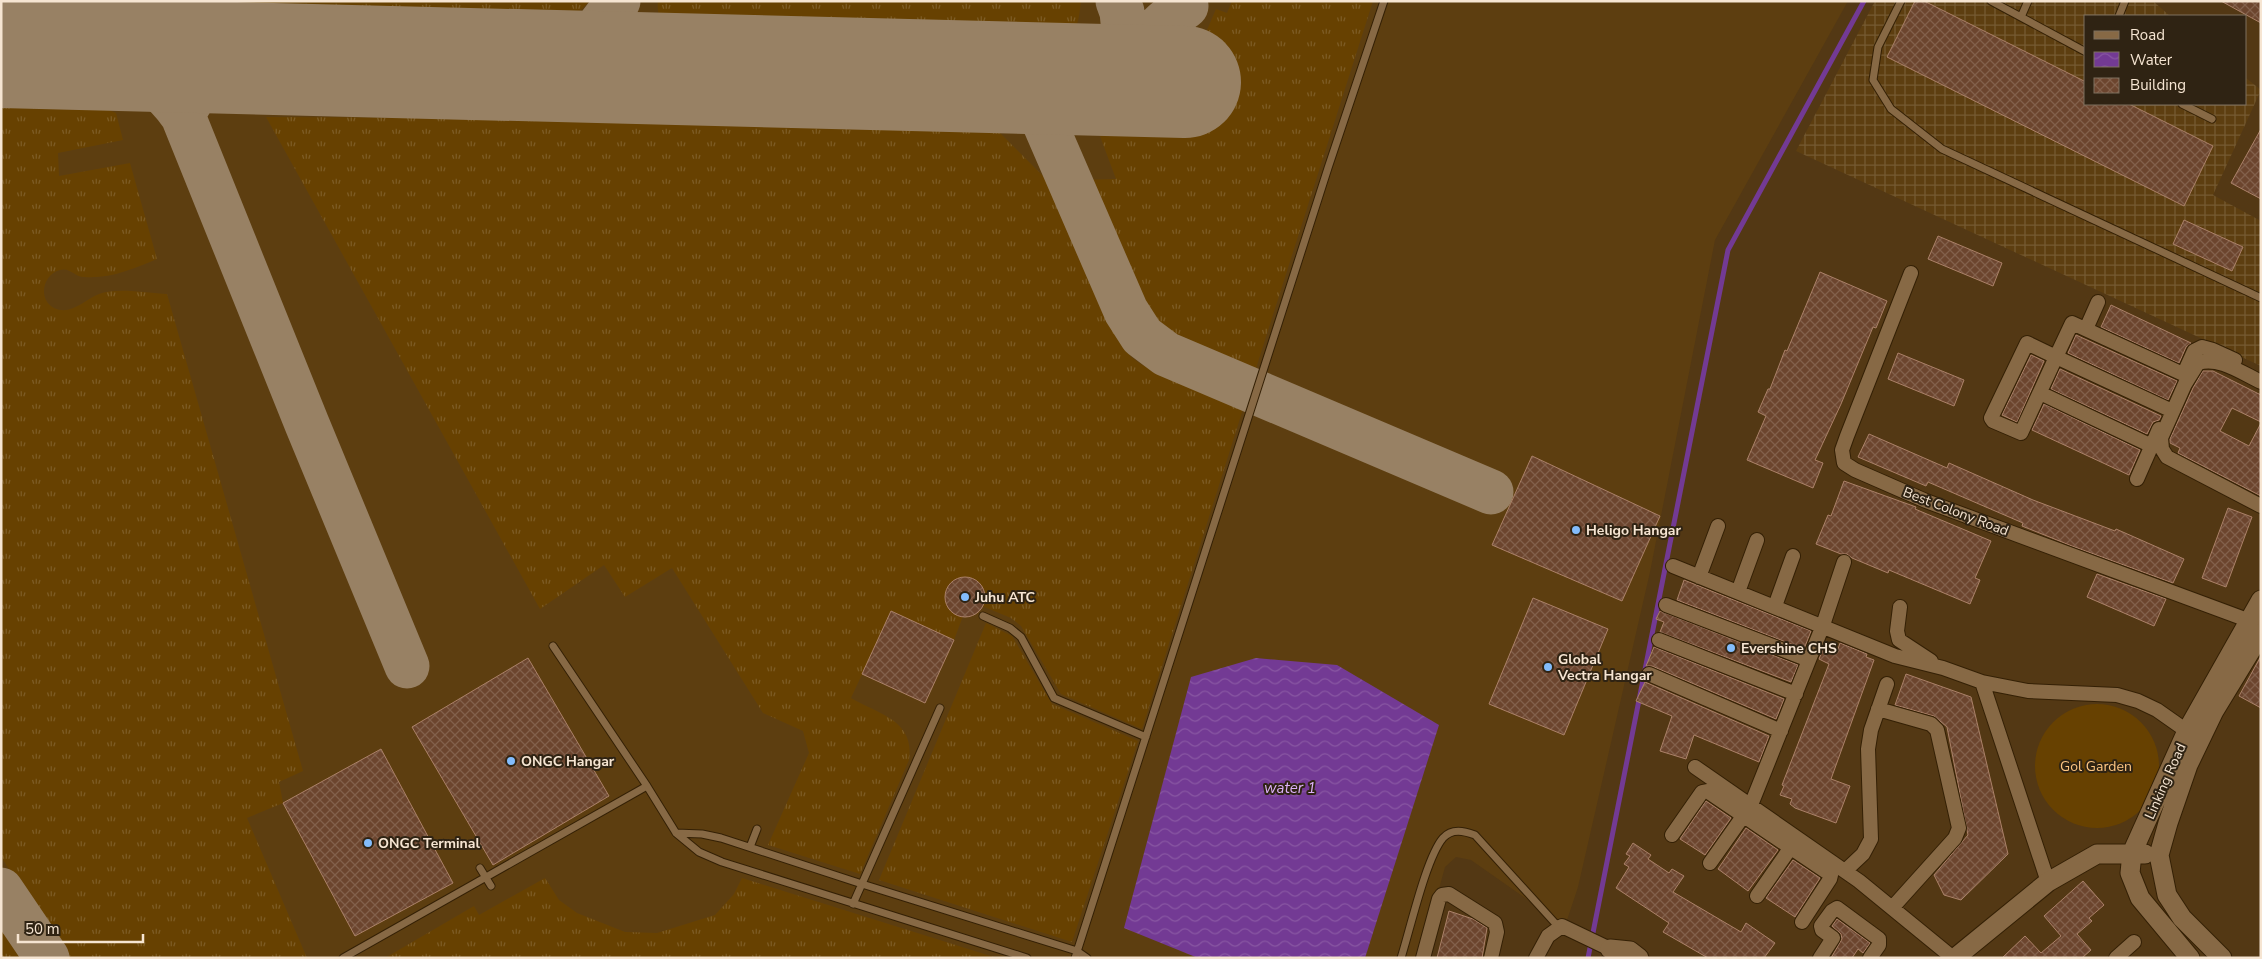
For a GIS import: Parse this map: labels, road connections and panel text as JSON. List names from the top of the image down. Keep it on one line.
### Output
{"streets":{"main road":["Linking Road"],"street":["Best Colony Road"]},"crossings":[["Best Colony Road","Linking Road"]],"water":["water 1"],"parks":["Gol Garden"],"places":["Heligo Hangar","Juhu ATC","Evershine CHS","Global Vectra Hangar","ONGC Hangar","ONGC Terminal"],"legend":["Road","Water","Building"],"scale_bar":"50 m"}
